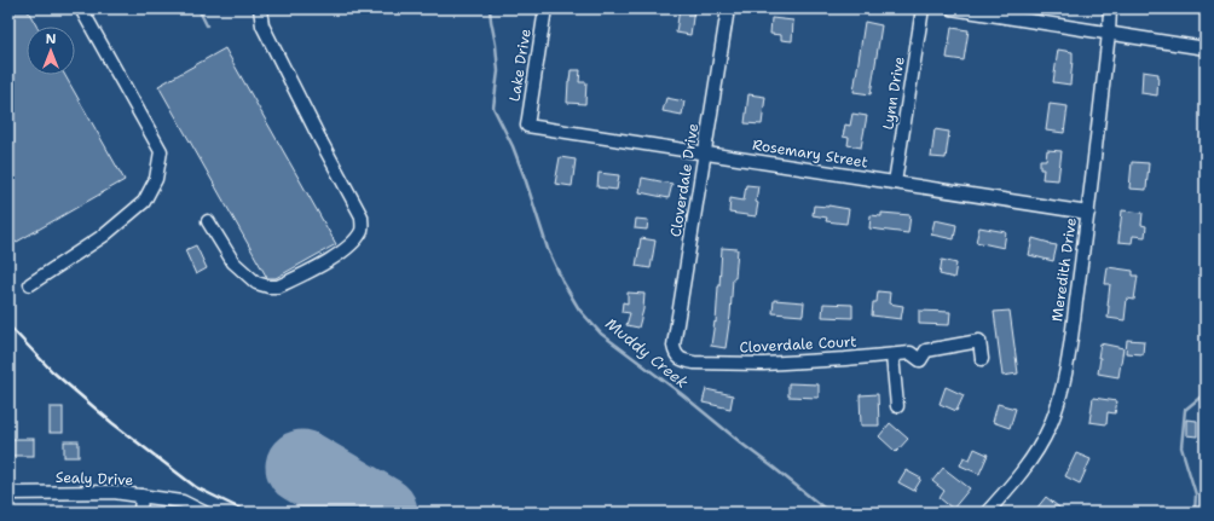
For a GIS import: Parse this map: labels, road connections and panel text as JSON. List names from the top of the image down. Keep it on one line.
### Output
{"streets":{"street":["Lake Drive","Lynn Drive","Rosemary Street","Cloverdale Drive","Meredith Drive","Cloverdale Court","Sealy Drive"]},"crossings":[["Lake Drive","Rosemary Street"],["Lynn Drive","Rosemary Street"],["Rosemary Street","Cloverdale Drive"],["Rosemary Street","Meredith Drive"],["Cloverdale Drive","Cloverdale Court"]],"water":["Muddy Creek"],"north":"top"}
